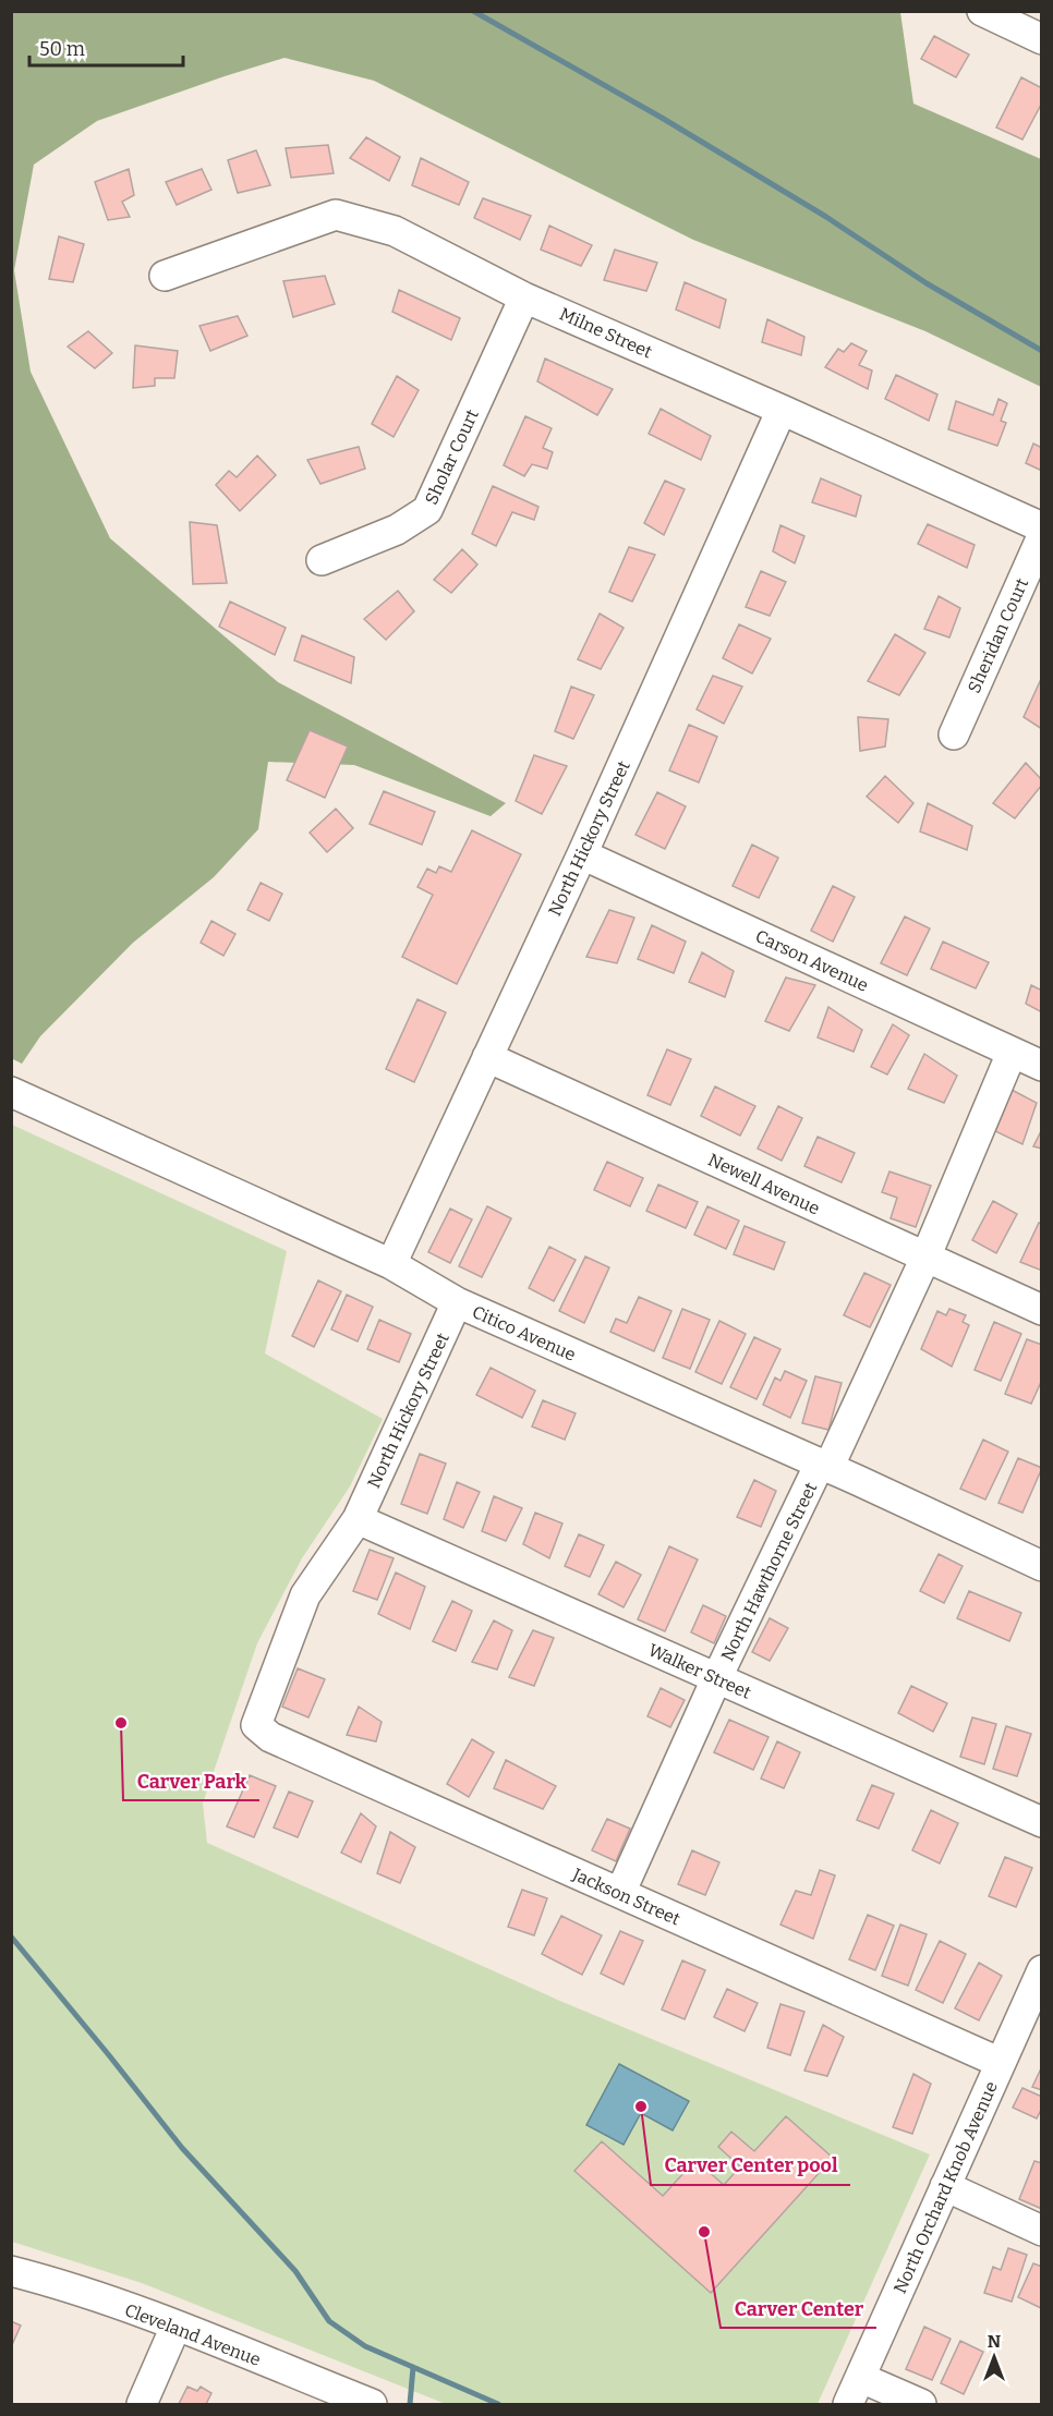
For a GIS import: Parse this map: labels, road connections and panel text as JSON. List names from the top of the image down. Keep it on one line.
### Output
{"streets":{"street":["Milne Street","Sholar Court","Sheridan Court","North Hickory Street","Carson Avenue","Newell Avenue","Citico Avenue","North Hawthorne Street","Walker Street","Jackson Street","North Orchard Knob Avenue","Cleveland Avenue"]},"crossings":[["Milne Street","Sholar Court"],["Milne Street","North Hickory Street"],["North Hickory Street","Carson Avenue"],["North Hickory Street","Newell Avenue"],["North Hickory Street","Citico Avenue"],["North Hickory Street","Walker Street"],["North Hickory Street","Jackson Street"],["Carson Avenue","North Hawthorne Street"],["Newell Avenue","North Hawthorne Street"],["Citico Avenue","North Hawthorne Street"],["North Hawthorne Street","Walker Street"],["North Hawthorne Street","Jackson Street"],["Jackson Street","North Orchard Knob Avenue"]],"places":["Carver Park","Carver Center pool","Carver Center"],"scale_bar":"50 m","north":"top"}
